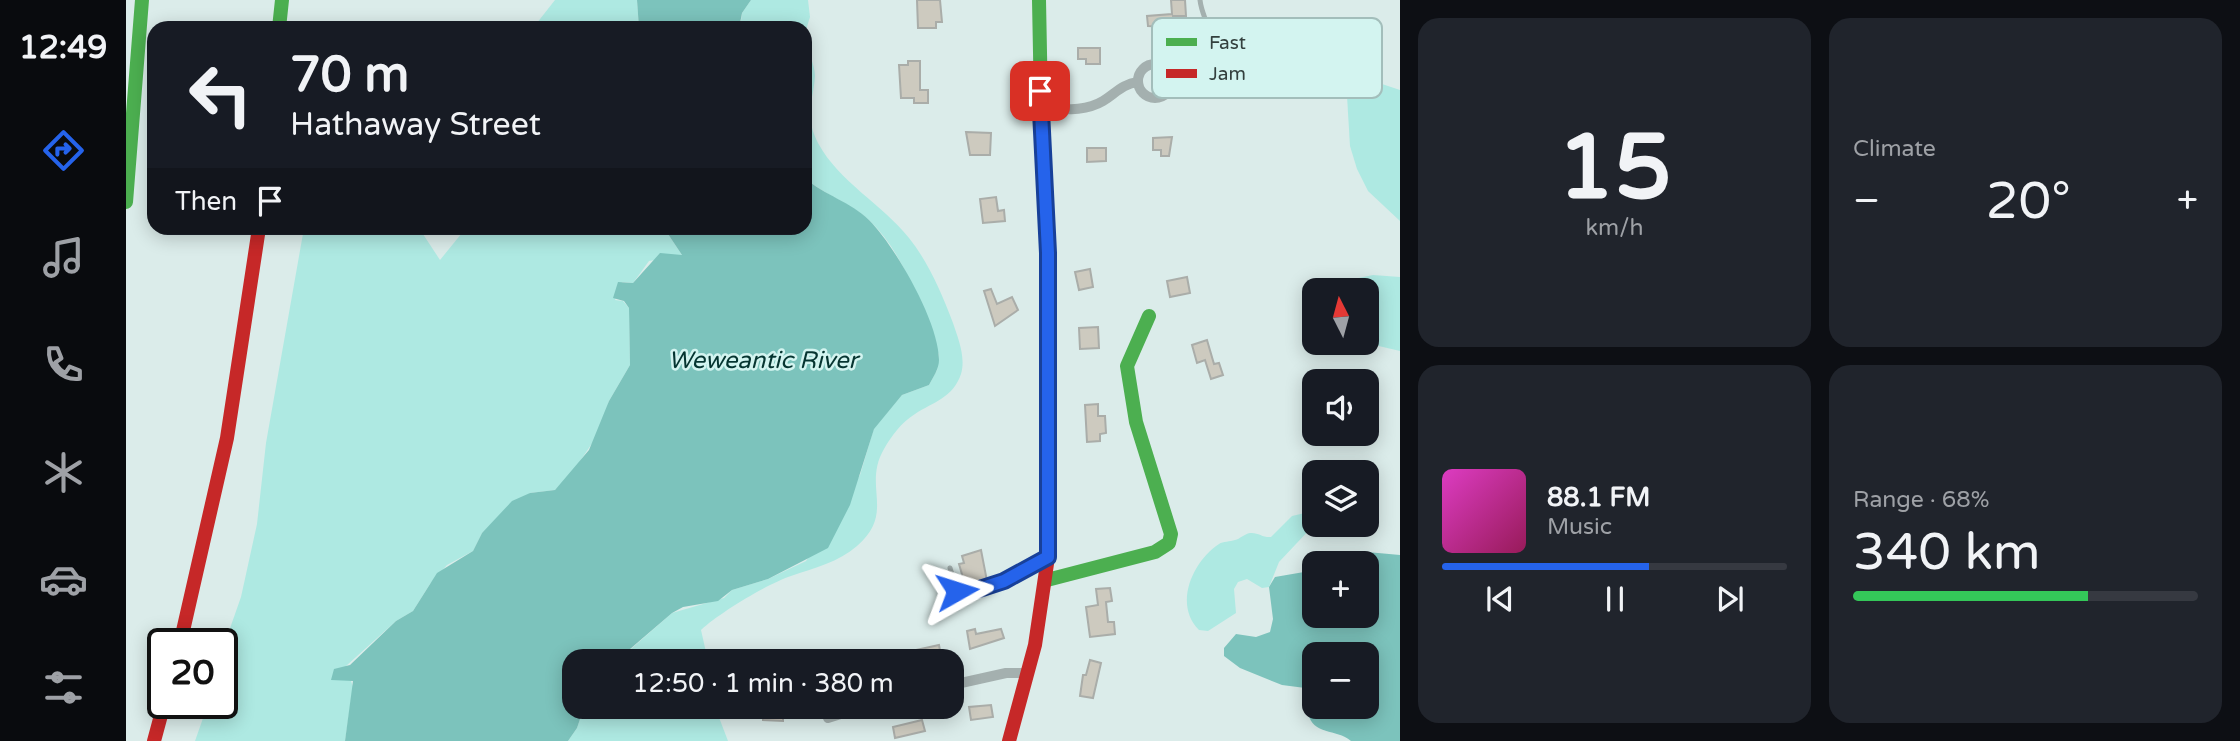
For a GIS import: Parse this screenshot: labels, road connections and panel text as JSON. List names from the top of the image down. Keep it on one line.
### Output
{"water":["Weweantic River"],"legend":["Fast","Jam"],"north":"top","page":{"tabs":"12:49","tile":[["15","km/h"],"Climate",["Range · 68%","340 km"]],"turn":["70 m","Hathaway Street"],"then":"Then","heat":["−","20°","+"],"map_buttons":["+","−"],"song":["88.1 FM","Music"],"limit":"20","trip":"12:50 · 1 min · 380 m"}}
